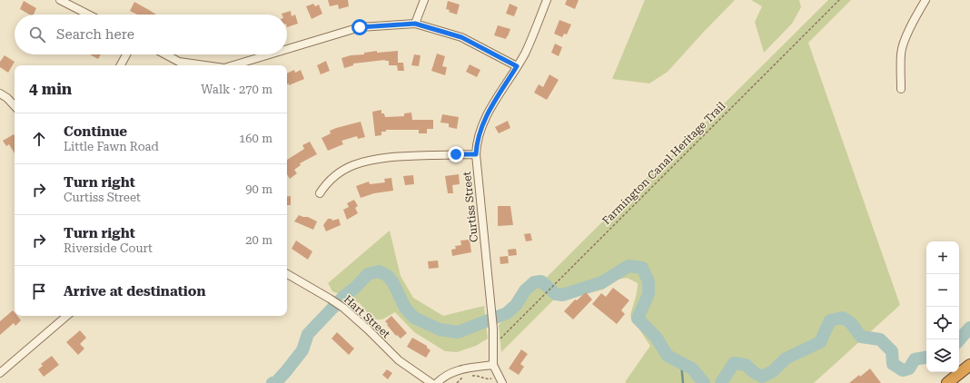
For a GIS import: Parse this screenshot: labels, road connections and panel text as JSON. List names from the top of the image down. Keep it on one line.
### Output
{"streets":{"street":["Curtiss Street","Hart Street"],"path":["Farmington Canal Heritage Trail"]},"page":{"search":"Search here","heading":["4 min","Walk · 270 m"],"list":[["Continue","Little Fawn Road","160 m"],["Turn right","Curtiss Street","90 m"],["Turn right","Riverside Court","20 m"],"Arrive at destination"],"map_buttons":["+","−"]}}
